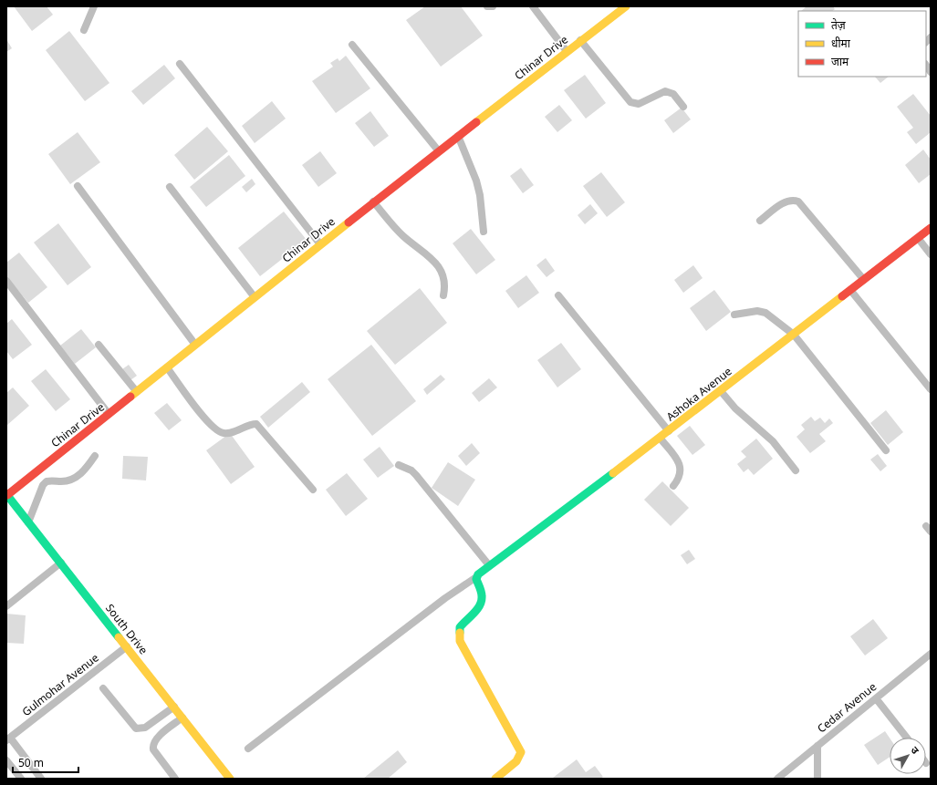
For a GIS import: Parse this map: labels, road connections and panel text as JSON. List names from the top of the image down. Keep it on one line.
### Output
{"streets":{"street":["Chinar Drive","Ashoka Avenue","South Drive","Gulmohar Avenue","Cedar Avenue"]},"crossings":[["Chinar Drive","South Drive"],["South Drive","Gulmohar Avenue"]],"legend":["तेज़","धीमा","जाम"],"scale_bar":"50 m","north":"top right"}
